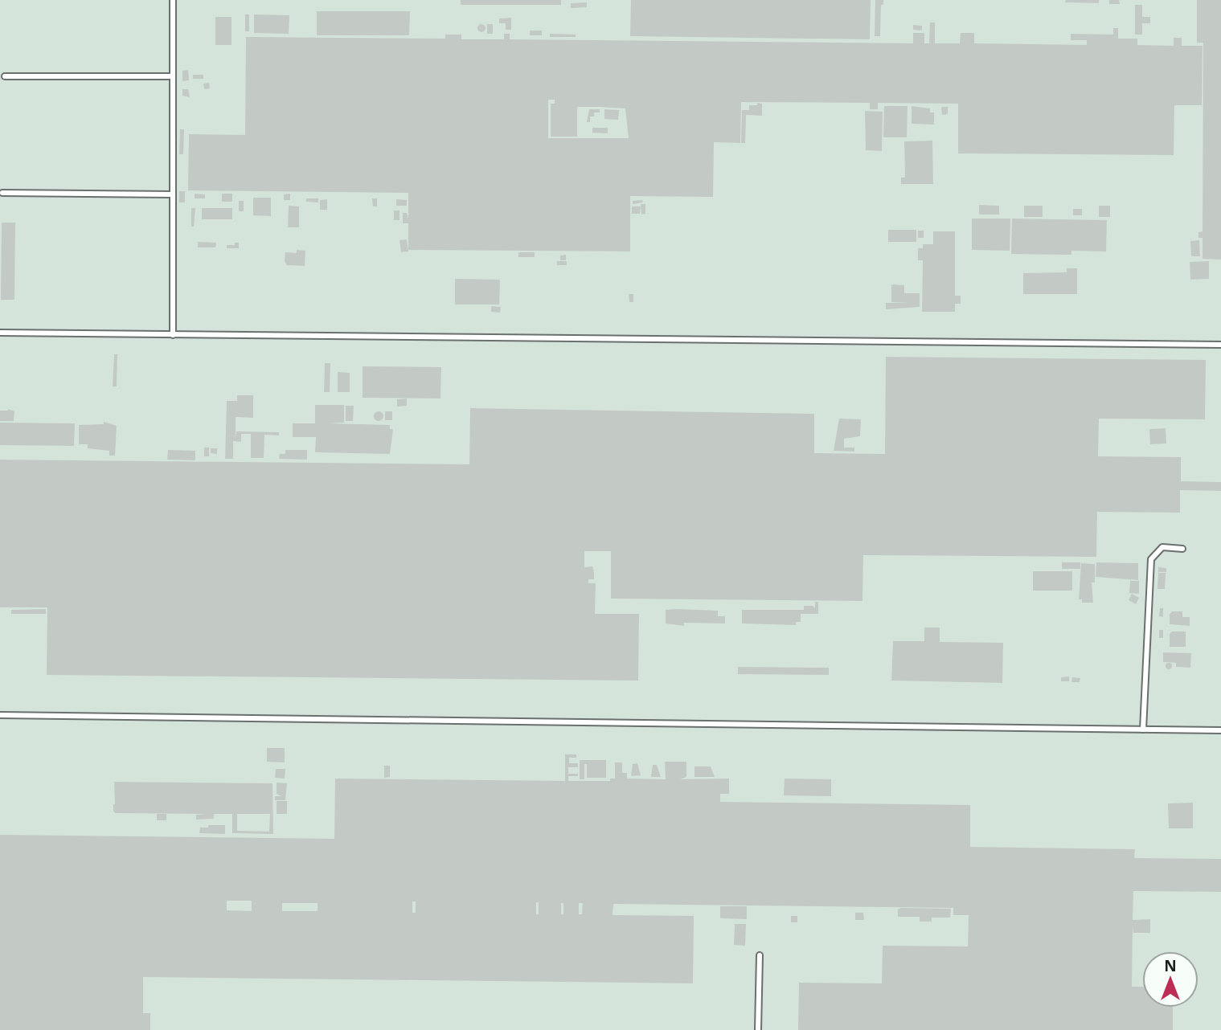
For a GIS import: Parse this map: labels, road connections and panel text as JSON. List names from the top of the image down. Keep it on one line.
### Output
{"north":"top"}
